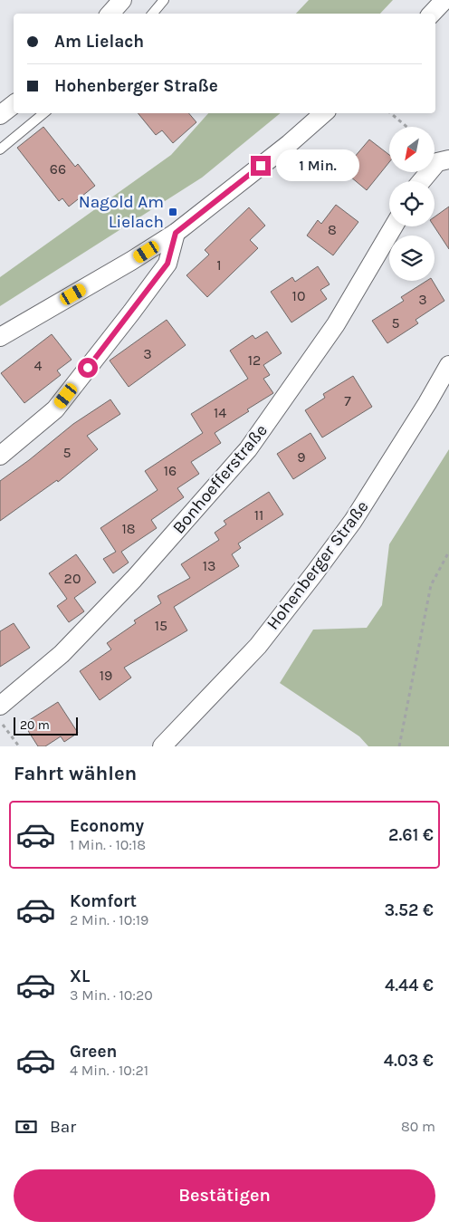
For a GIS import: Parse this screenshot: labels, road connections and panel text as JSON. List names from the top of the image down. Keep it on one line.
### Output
{"streets":{"street":["Bonhoefferstraße","Hohenberger Straße"]},"places":{"transit":["Nagold Am Lielach"]},"house_numbers":["66","8","1","10","3","5","3","12","4","7","14","5","9","16","11","18","13","20","15","19"],"scale_bar":"20 m","north":"bottom left","page":{"banner":["Am Lielach","Hohenberger Straße"],"bubble":"1 Min.","scale":"20 m","heading":"Fahrt wählen","list":[{"name":"Economy","note":"1 Min. · 10:18","value":"2.61 €"},{"name":"Komfort","note":"2 Min. · 10:19","value":"3.52 €"},{"name":"XL","note":"3 Min. · 10:20","value":"4.44 €"},{"name":"Green","note":"4 Min. · 10:21","value":"4.03 €"}],"pay":["Bar","80 m"],"buttons":"Bestätigen"}}
